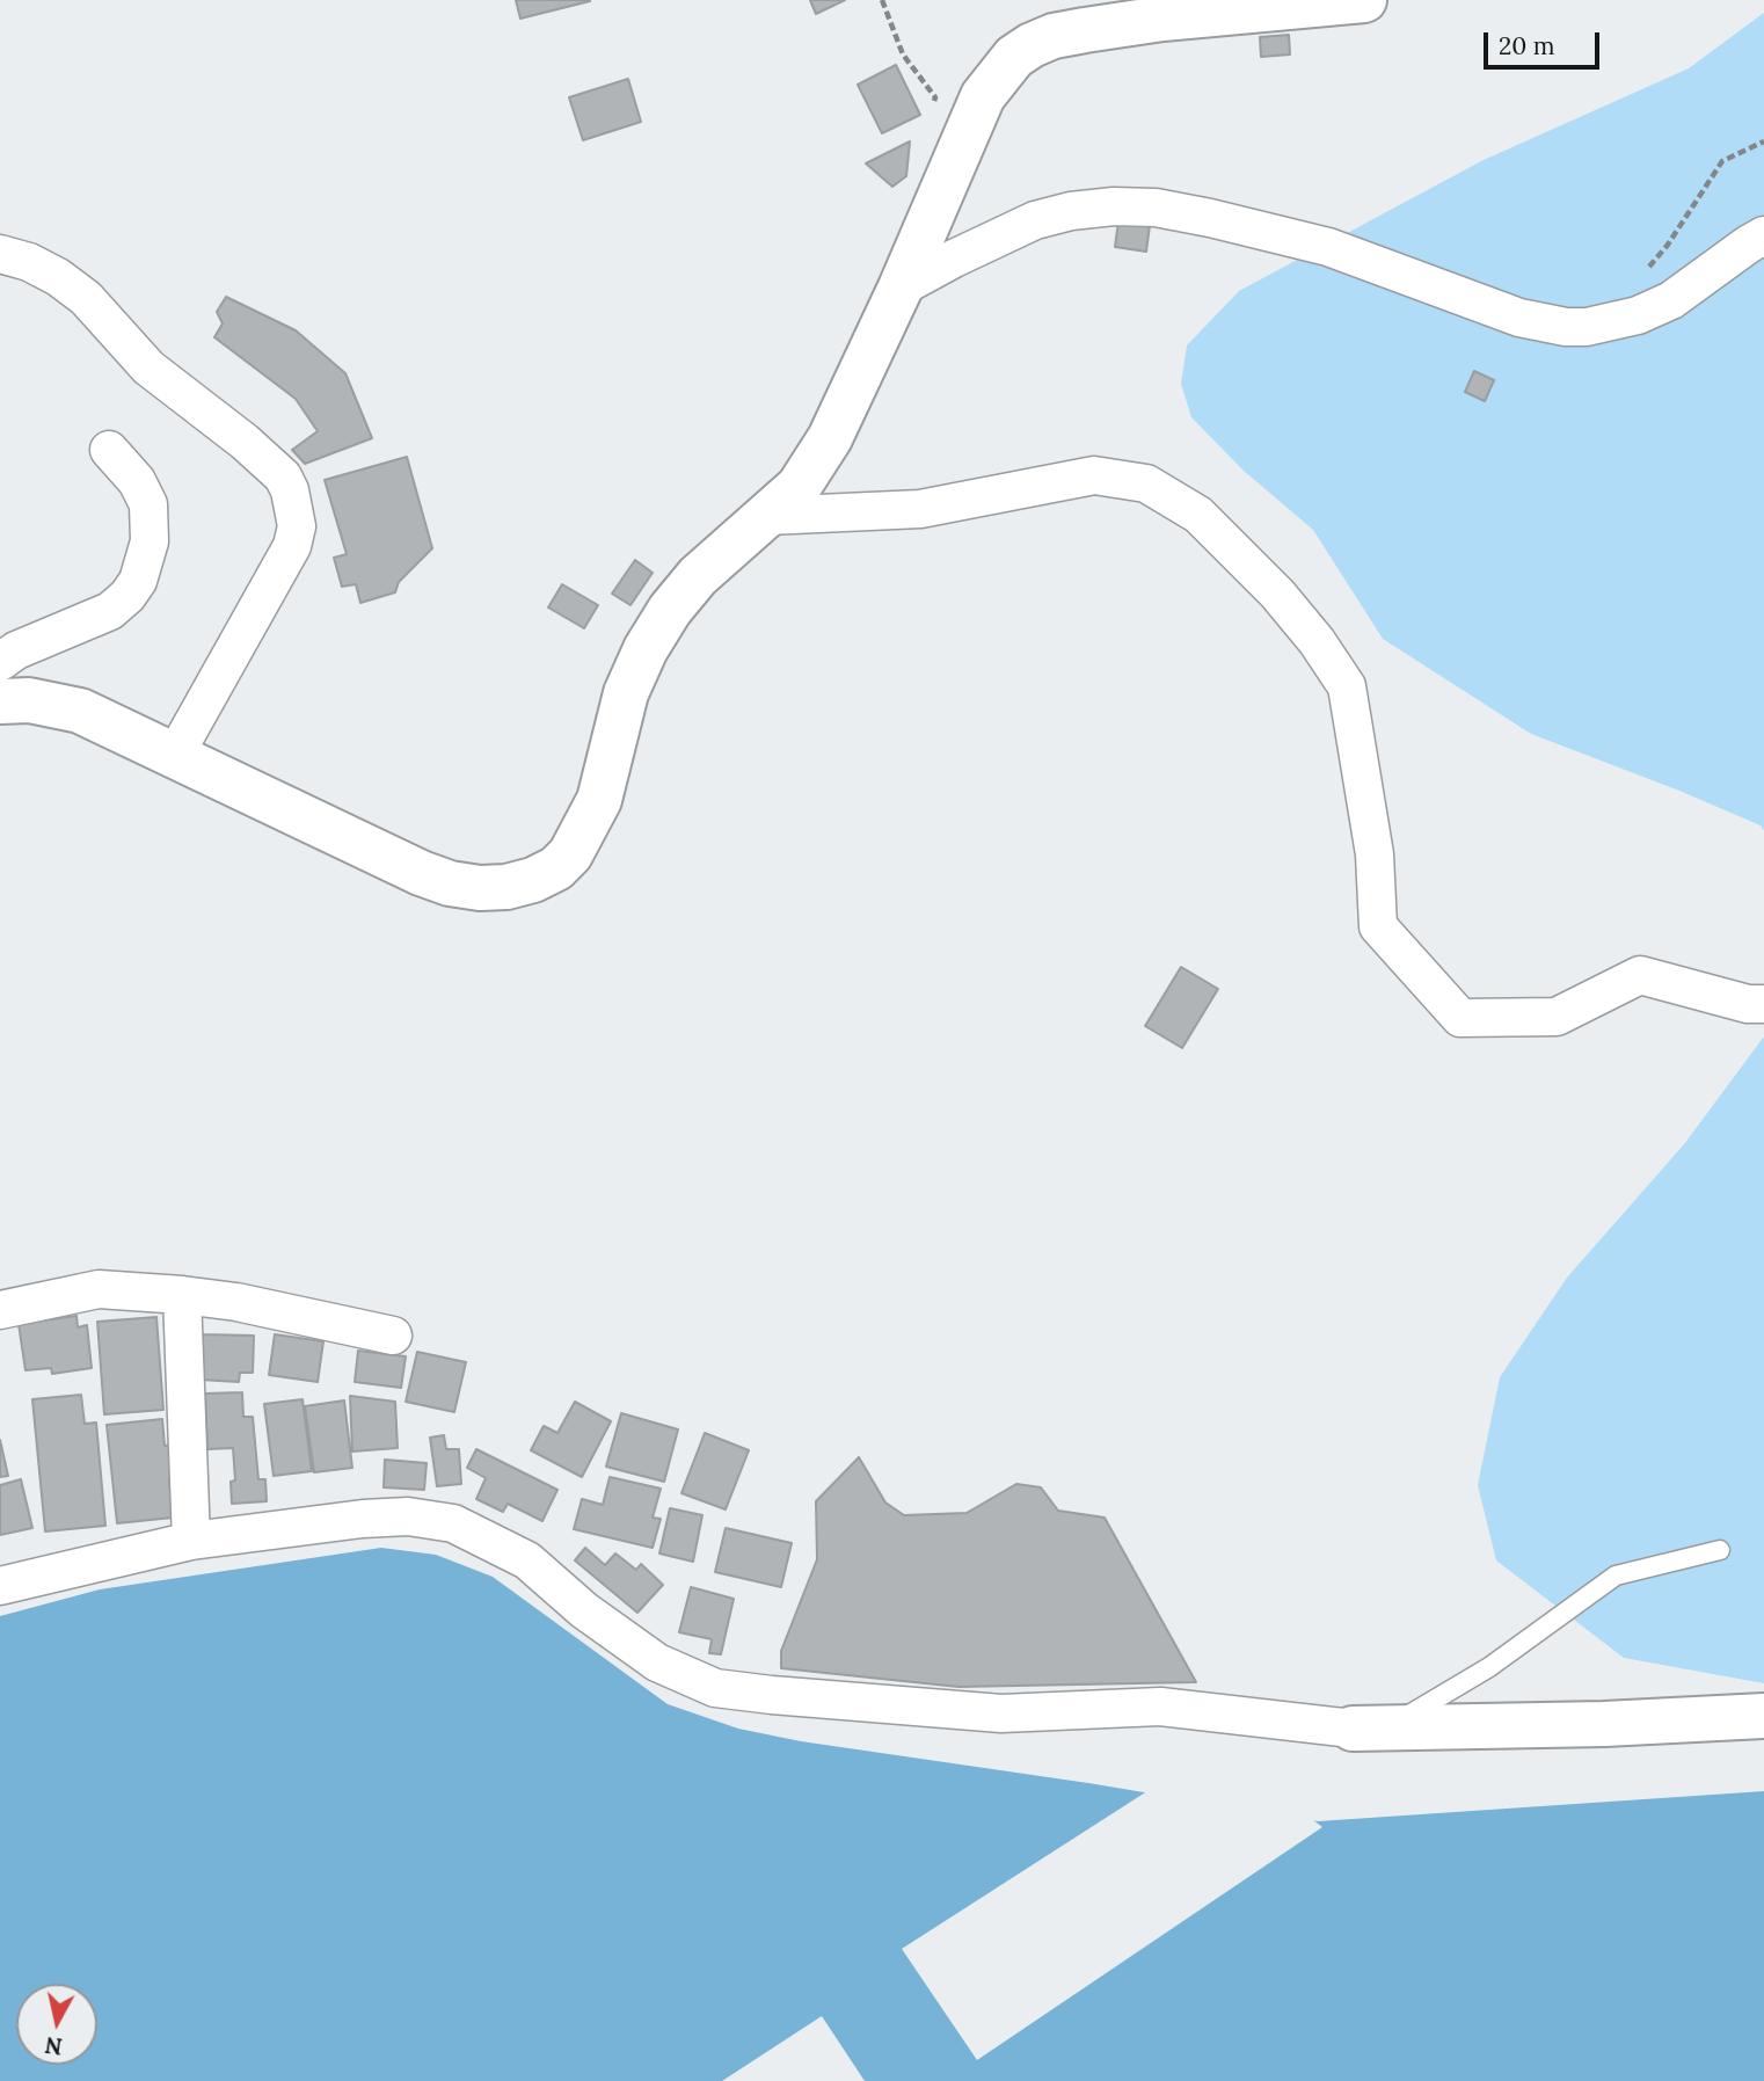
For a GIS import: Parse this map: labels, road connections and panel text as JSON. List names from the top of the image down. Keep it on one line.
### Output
{"scale_bar":"20 m","north":"bottom"}
